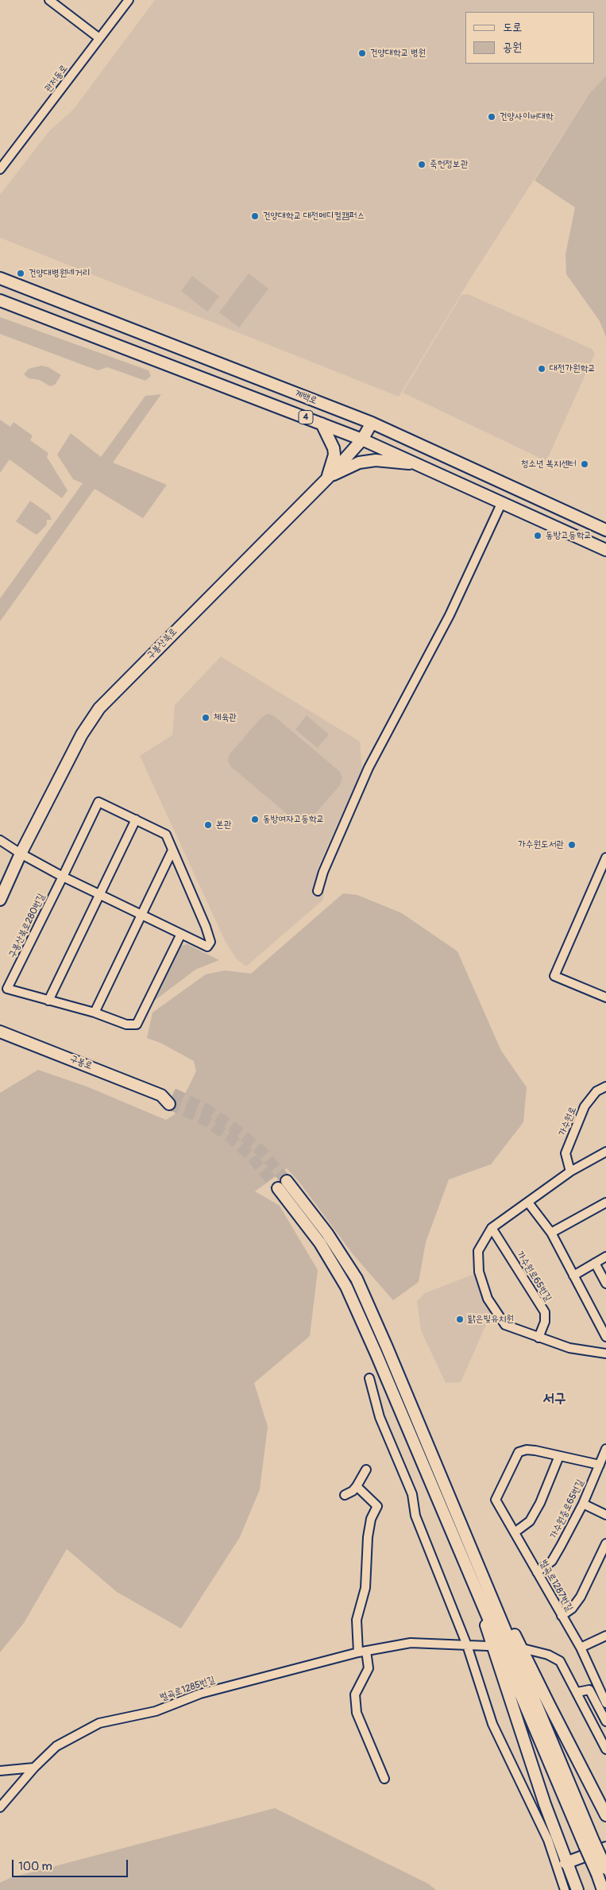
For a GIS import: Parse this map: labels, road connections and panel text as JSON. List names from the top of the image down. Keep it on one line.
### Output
{"streets":{"main road":["계백로","4","구봉산북로","구봉로"],"street":["관저동로","구봉산북로280번길","가수원로","가수원로65번길","가수원중로65번길","벌곡로1287번길","벌곡로1285번길"]},"crossings":[["계백로","구봉산북로"],["구봉산북로","구봉산북로280번길"],["가수원중로65번길","벌곡로1287번길"]],"districts":["서구"],"places":["건양대학교 병원","건양사이버대학","죽헌정보관","건양대학교 대전메디컬캠퍼스","건양대병원네거리","대전가원학교","청소년 복지센터","동방고등학교","체육관","동방여자고등학교","본관","가수원도서관","밝은빛유치원"],"legend":["도로","공원"],"scale_bar":"100 m"}
